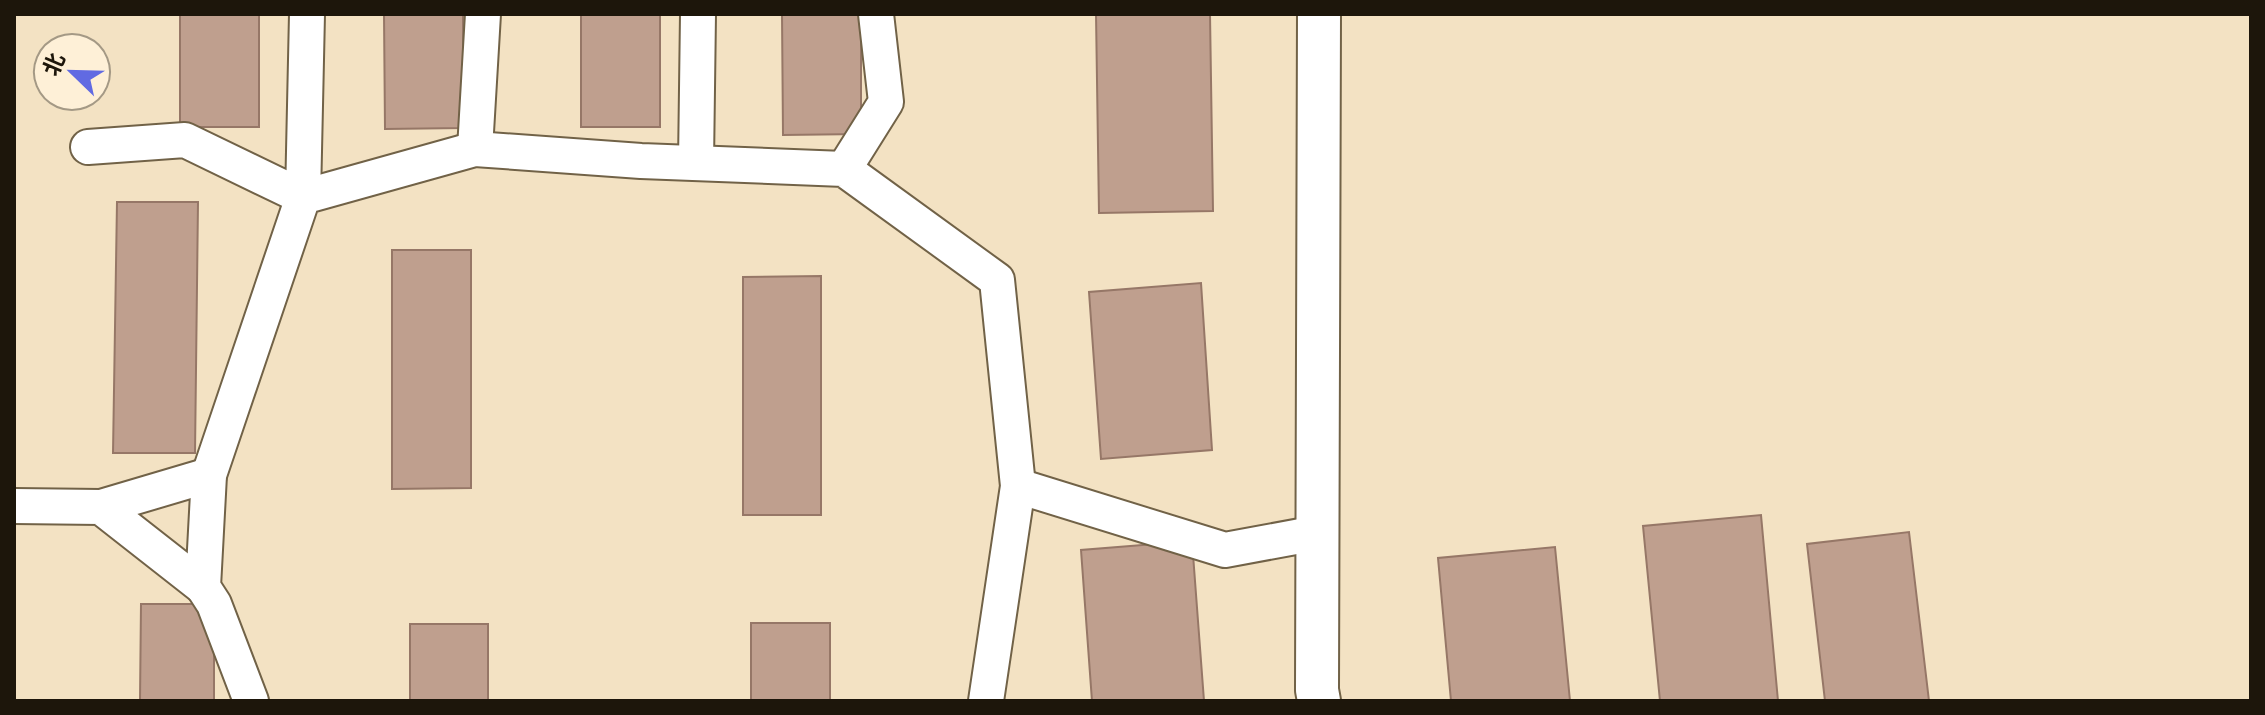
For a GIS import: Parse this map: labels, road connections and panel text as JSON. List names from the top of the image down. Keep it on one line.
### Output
{"north":"top left"}
